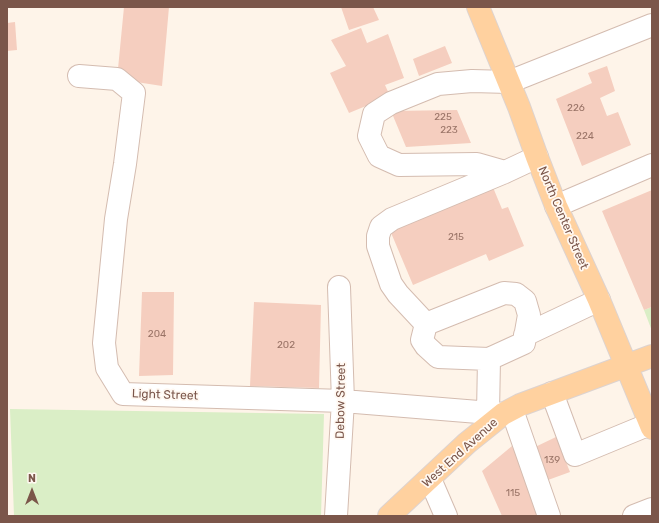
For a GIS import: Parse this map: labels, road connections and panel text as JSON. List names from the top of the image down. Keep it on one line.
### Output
{"streets":{"main road":["North Center Street","West End Avenue"],"street":["Light Street","Debow Street"]},"crossings":[["North Center Street","West End Avenue"],["Light Street","Debow Street"],["Light Street","West End Avenue"]],"house_numbers":["226","225","223","224","215","204","202","139","115"],"north":"top"}
